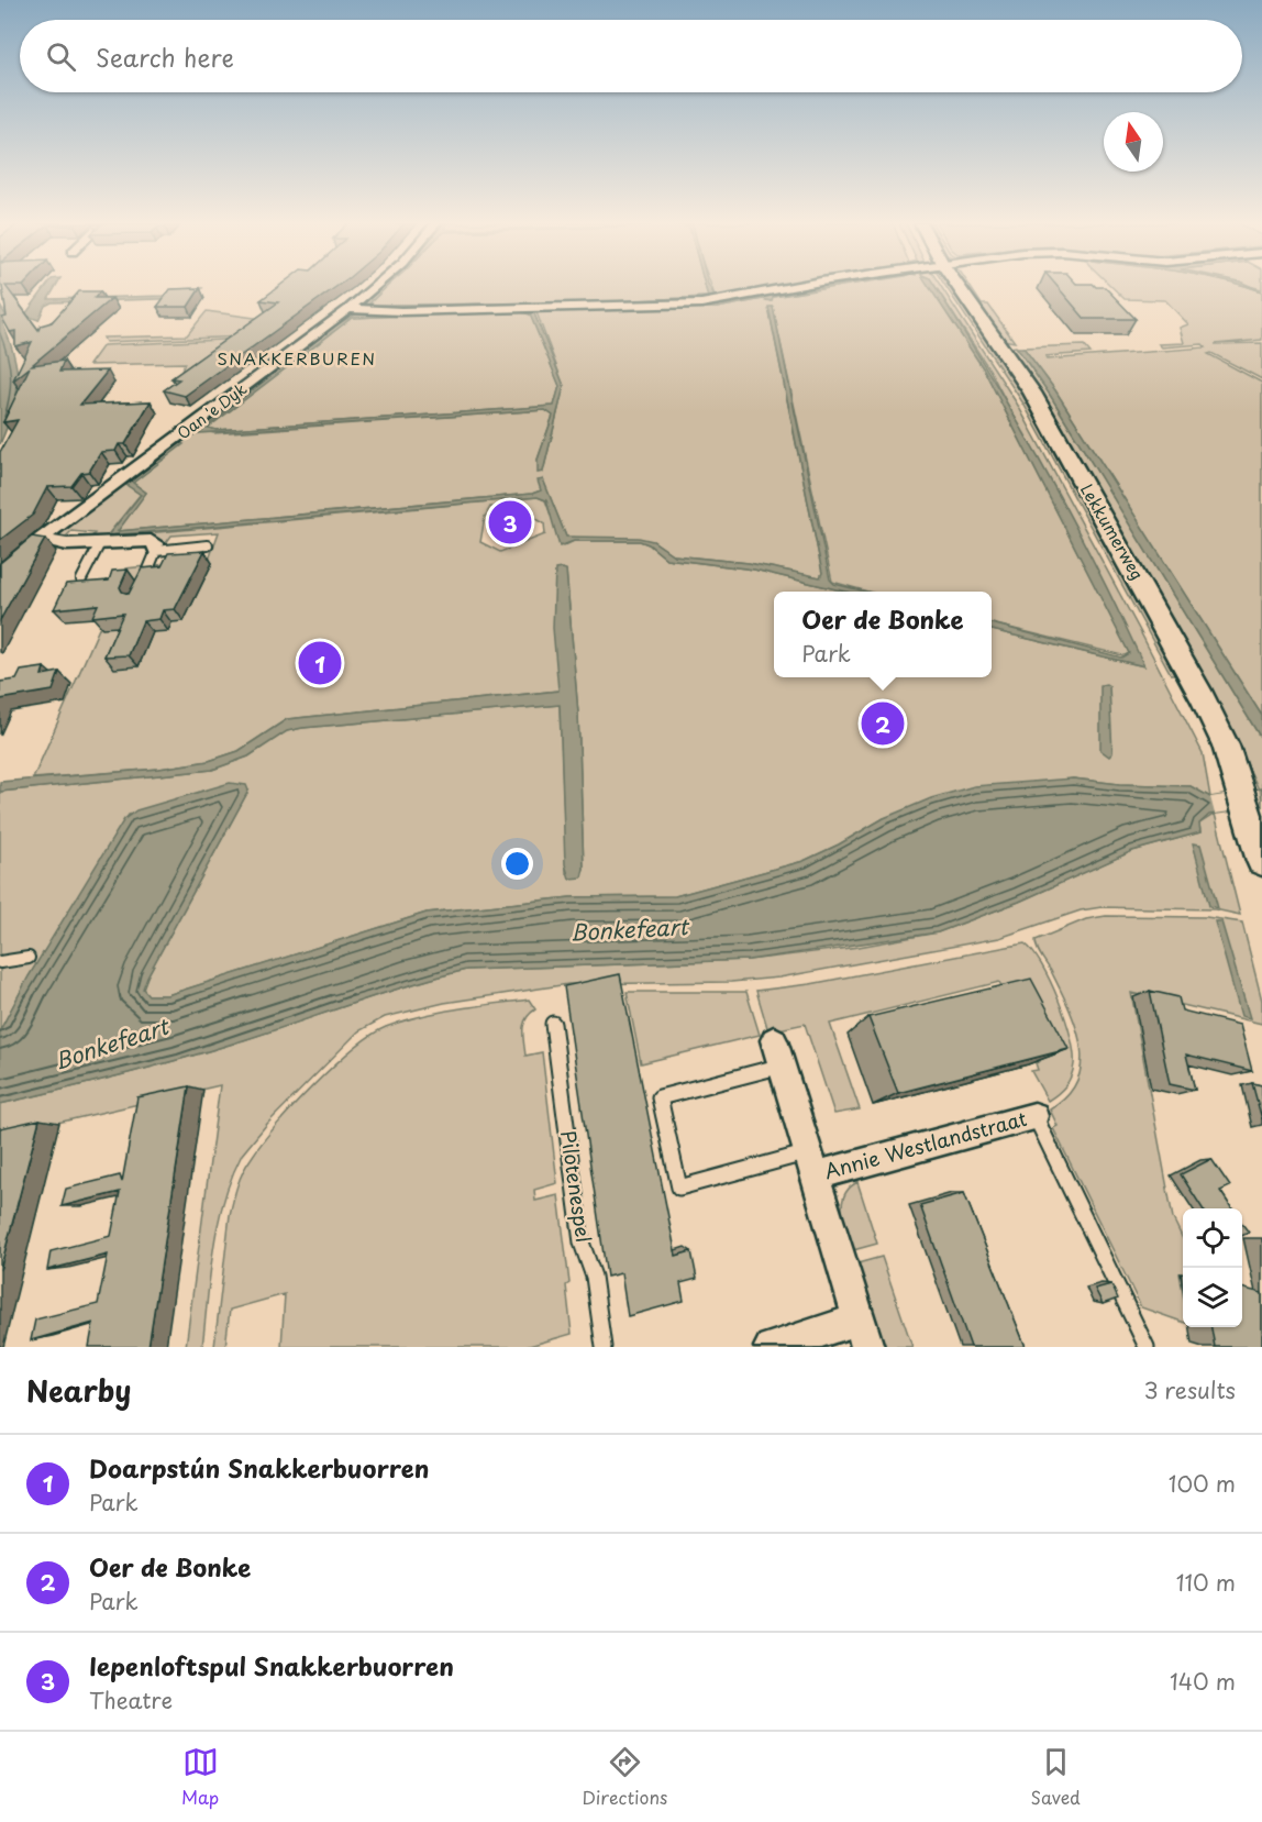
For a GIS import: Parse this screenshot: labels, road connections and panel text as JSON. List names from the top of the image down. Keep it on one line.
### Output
{"streets":{"main road":["Lekkumerweg"],"street":["Oan 'e Dyk","Annie Westlandstraat"],"lane":["Pilotenespel"]},"districts":["SNAKKERBUREN"],"water":["Bonkefeart"],"north":"top","page":{"search":"Search here","pins":["3","1","2"],"popup":["Oer de Bonke","Park"],"heading":["Nearby","3 results"],"list":[{"mark":"1","name":"Doarpstún Snakkerbuorren","note":"Park","value":"100 m"},{"mark":"2","name":"Oer de Bonke","note":"Park","value":"110 m"},{"mark":"3","name":"Iepenloftspul Snakkerbuorren","note":"Theatre","value":"140 m"}],"nav":["Map","Directions","Saved"]}}
